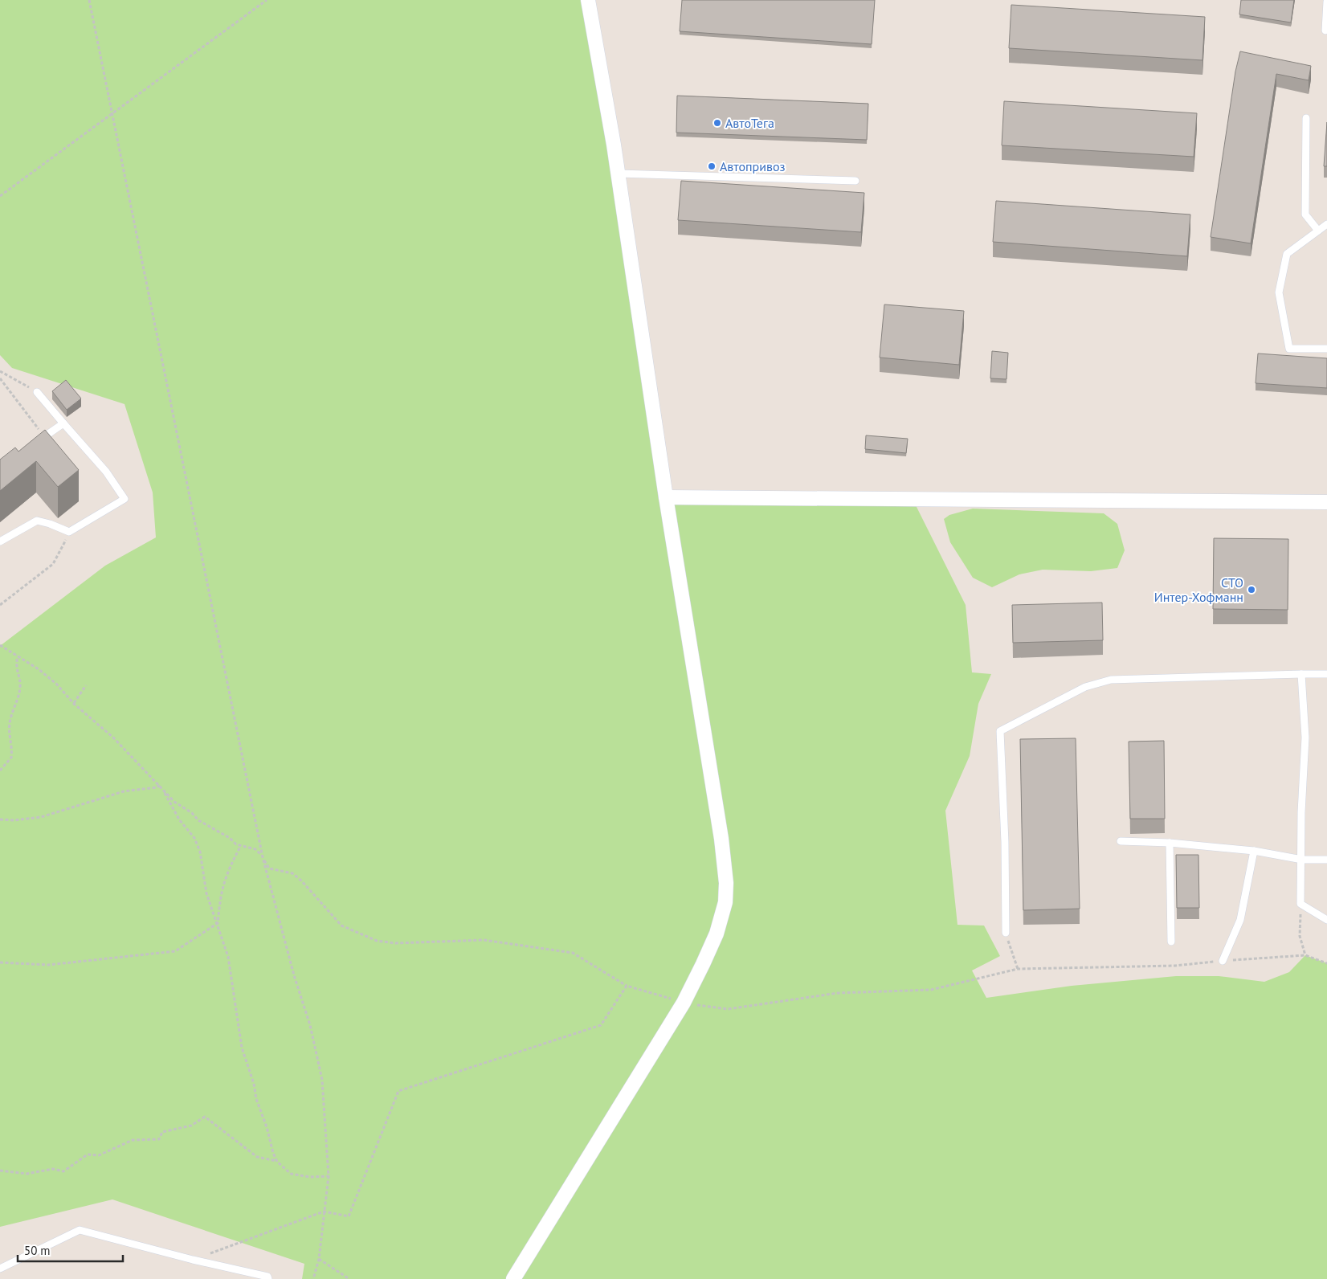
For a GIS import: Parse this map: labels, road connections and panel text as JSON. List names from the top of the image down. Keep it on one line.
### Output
{"places":["АвтоТега","Автопривоз","СТО Интер-Хофманн"],"scale_bar":"50 m"}
